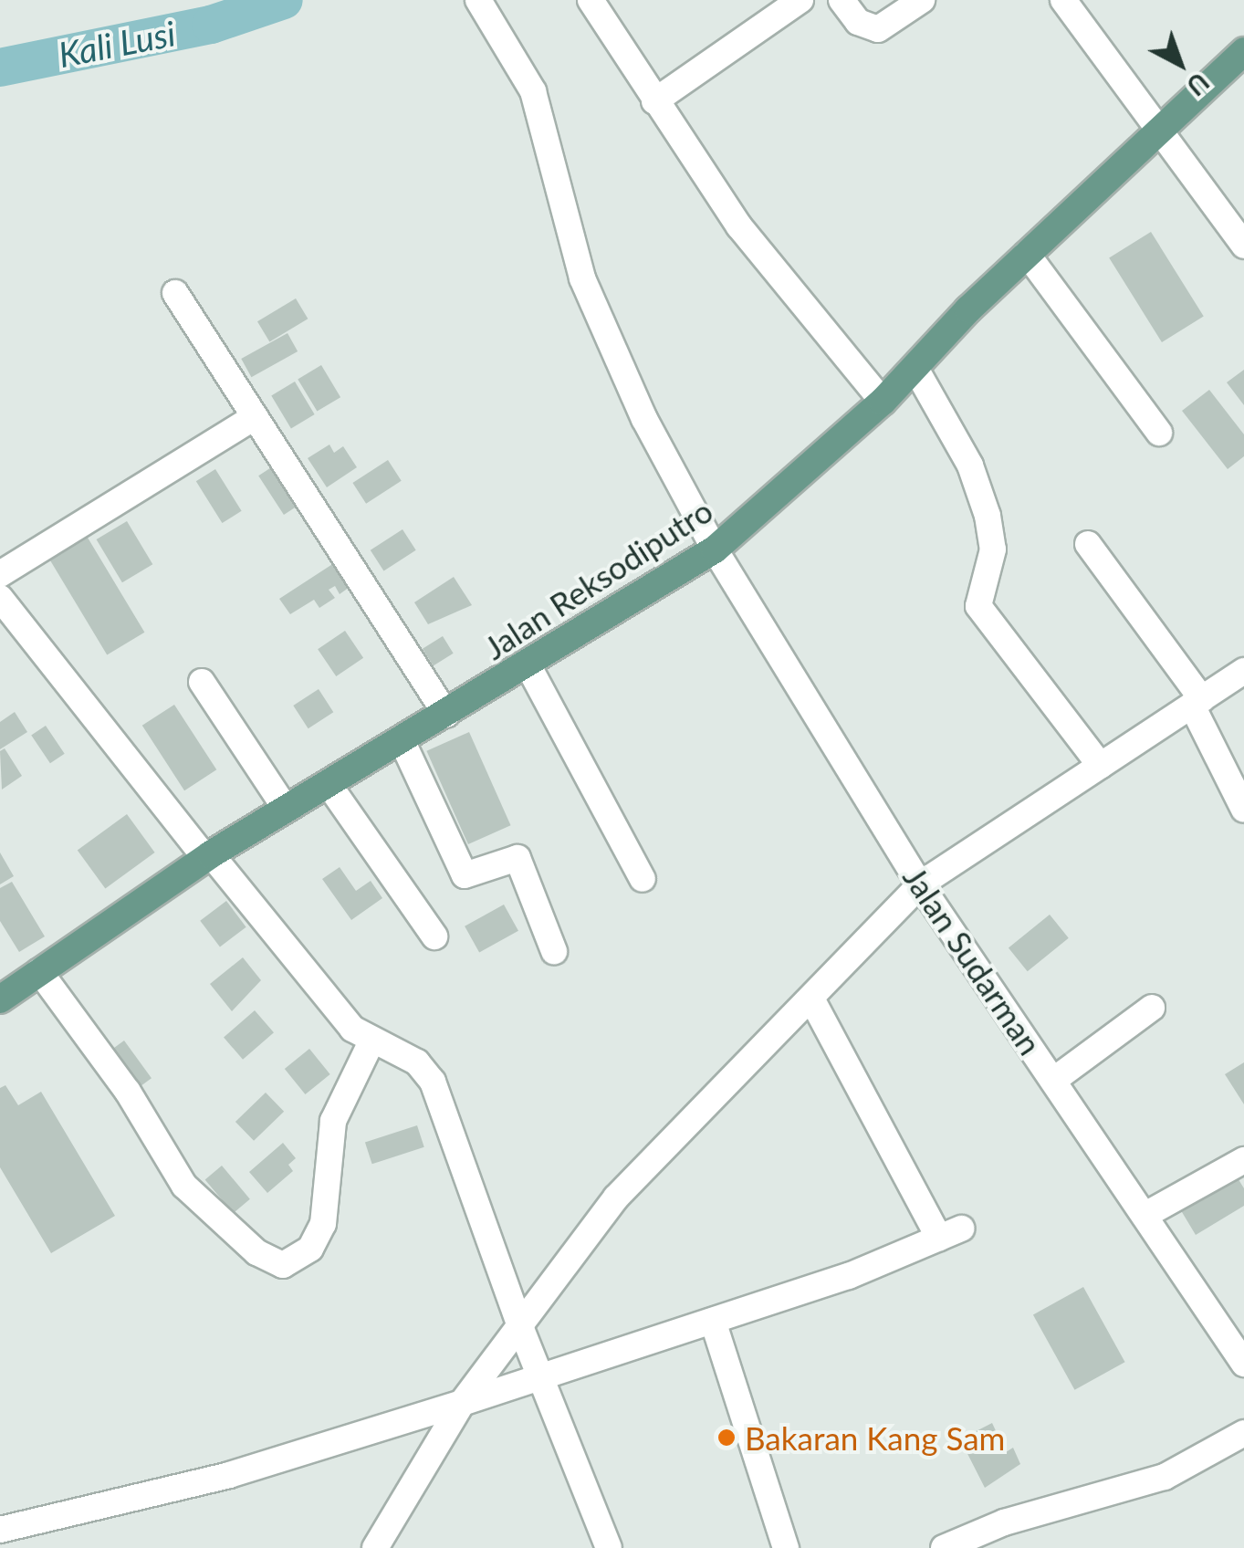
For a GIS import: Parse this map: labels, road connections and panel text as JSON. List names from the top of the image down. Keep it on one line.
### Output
{"streets":{"main road":["Jalan Reksodiputro"],"street":["Jalan Sudarman"]},"crossings":[["Jalan Reksodiputro","Jalan Sudarman"]],"water":["Kali Lusi"],"places":["Bakaran Kang Sam"],"north":"bottom right"}
